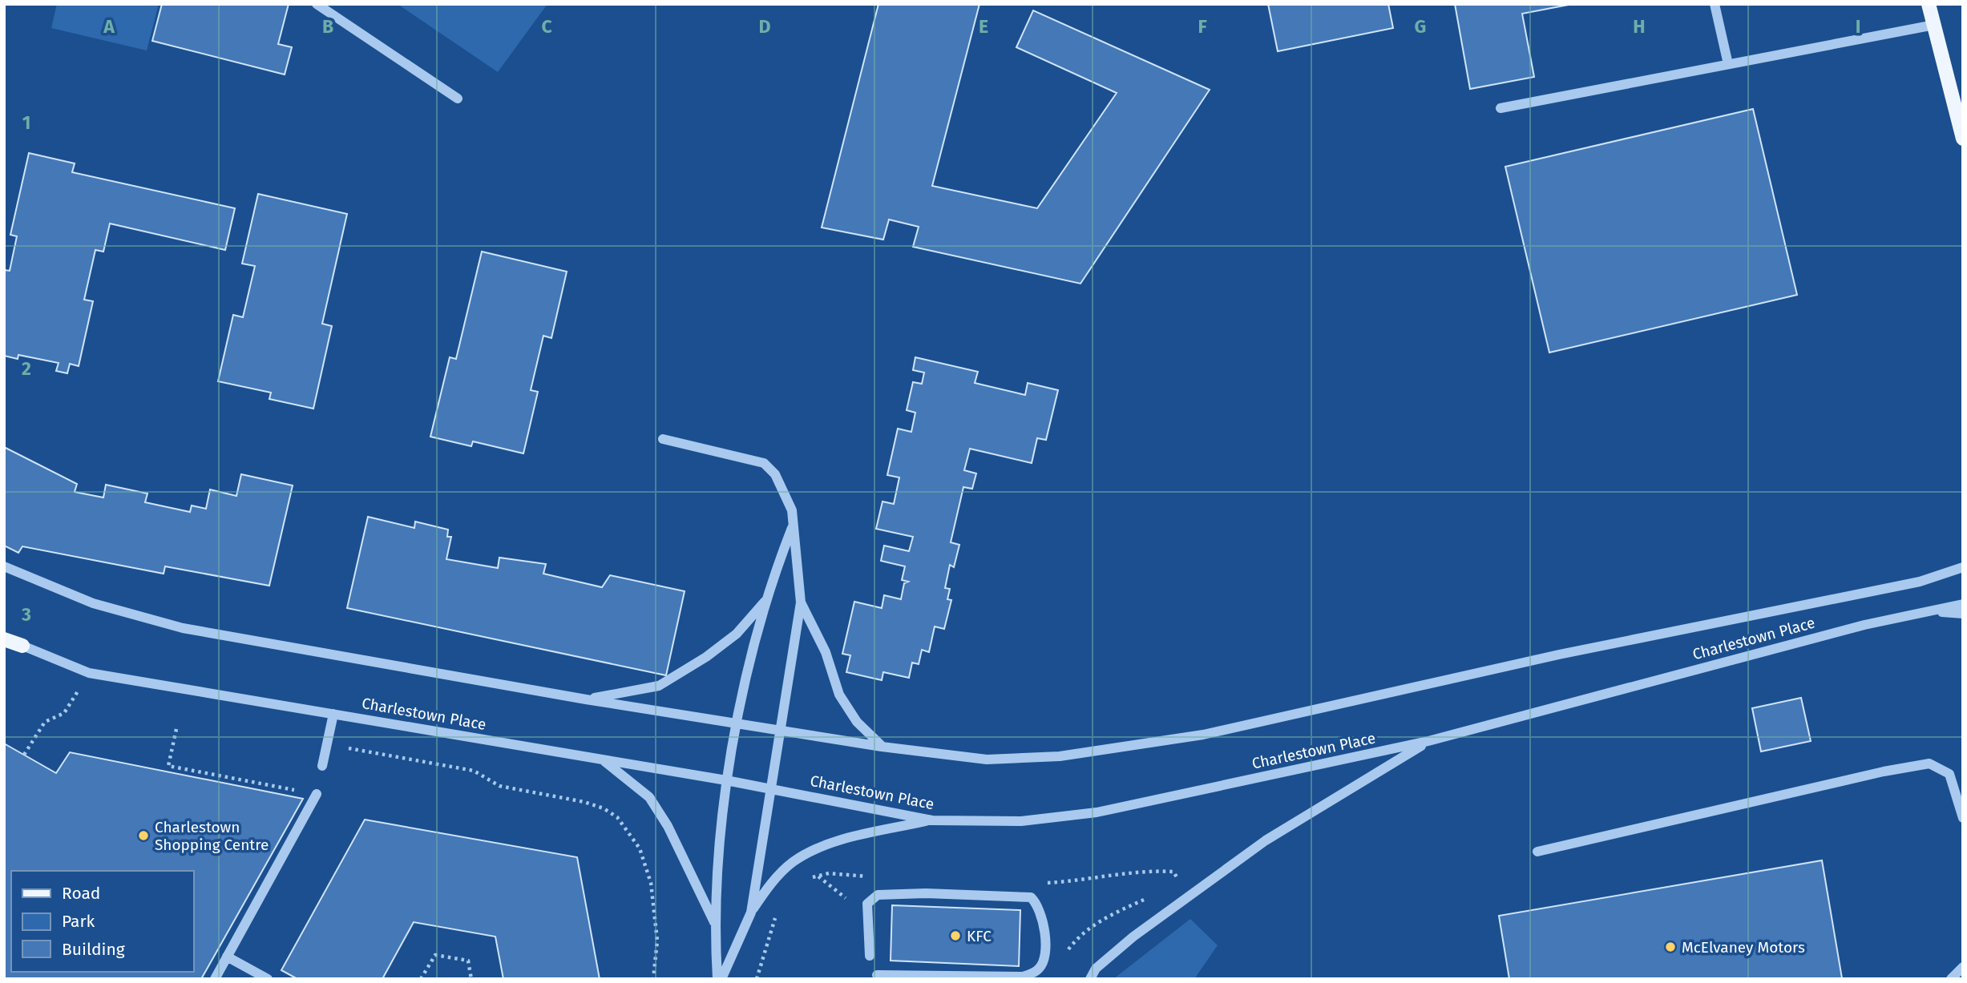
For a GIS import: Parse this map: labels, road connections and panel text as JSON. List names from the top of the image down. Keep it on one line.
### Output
{"streets":{"street":["Charlestown Place"]},"places":["Charlestown Shopping Centre","KFC","McElvaney Motors"],"legend":["Road","Park","Building"],"grid":{"columns":["A","B","C","D","E","F","G","H","I"],"rows":["1","2","3"]}}
